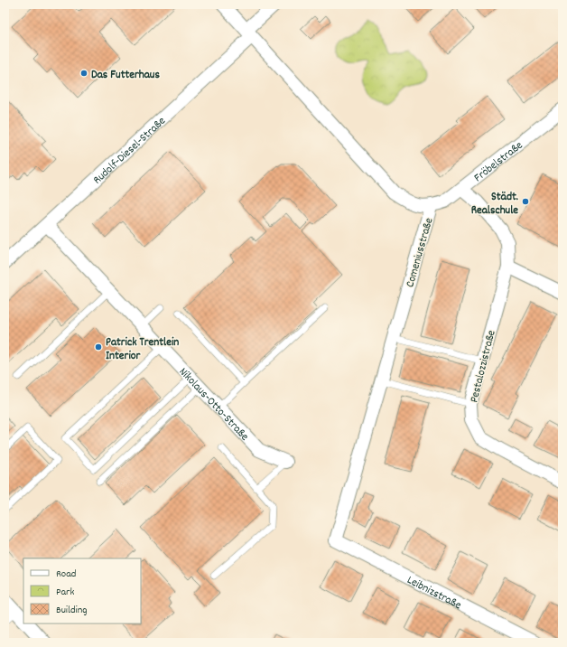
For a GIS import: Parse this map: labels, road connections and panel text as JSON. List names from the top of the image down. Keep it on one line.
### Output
{"streets":{"street":["Rudolf-Diesel-Straße","Fröbelstraße","Comeniusstraße","Pestalozzistraße","Nikolaus-Otto-Straße","Leibnizstraße"]},"crossings":[["Rudolf-Diesel-Straße","Comeniusstraße"],["Rudolf-Diesel-Straße","Nikolaus-Otto-Straße"],["Fröbelstraße","Comeniusstraße"],["Fröbelstraße","Pestalozzistraße"],["Comeniusstraße","Leibnizstraße"]],"places":["Das Futterhaus","Städt. Realschule","Patrick Trentlein Interior"],"legend":["Road","Park","Building"]}
